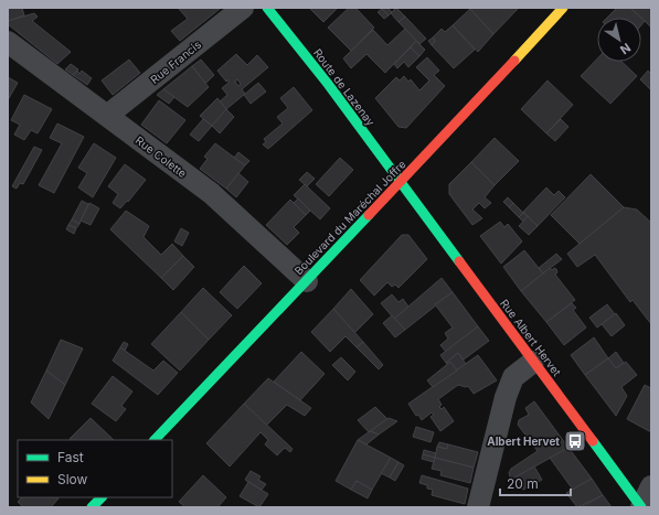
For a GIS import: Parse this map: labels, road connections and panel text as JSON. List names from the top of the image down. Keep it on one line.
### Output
{"streets":{"street":["Rue Francis","Route de Lazenay","Rue Colette","Boulevard du Maréchal Joffre","Rue Albert Hervet"]},"crossings":[["Rue Francis","Rue Colette"],["Route de Lazenay","Boulevard du Maréchal Joffre"],["Route de Lazenay","Rue Albert Hervet"],["Rue Colette","Boulevard du Maréchal Joffre"],["Boulevard du Maréchal Joffre","Rue Albert Hervet"]],"places":{"bus stop":["Albert Hervet"]},"legend":["Fast","Slow"],"scale_bar":"20 m","north":"bottom right"}
